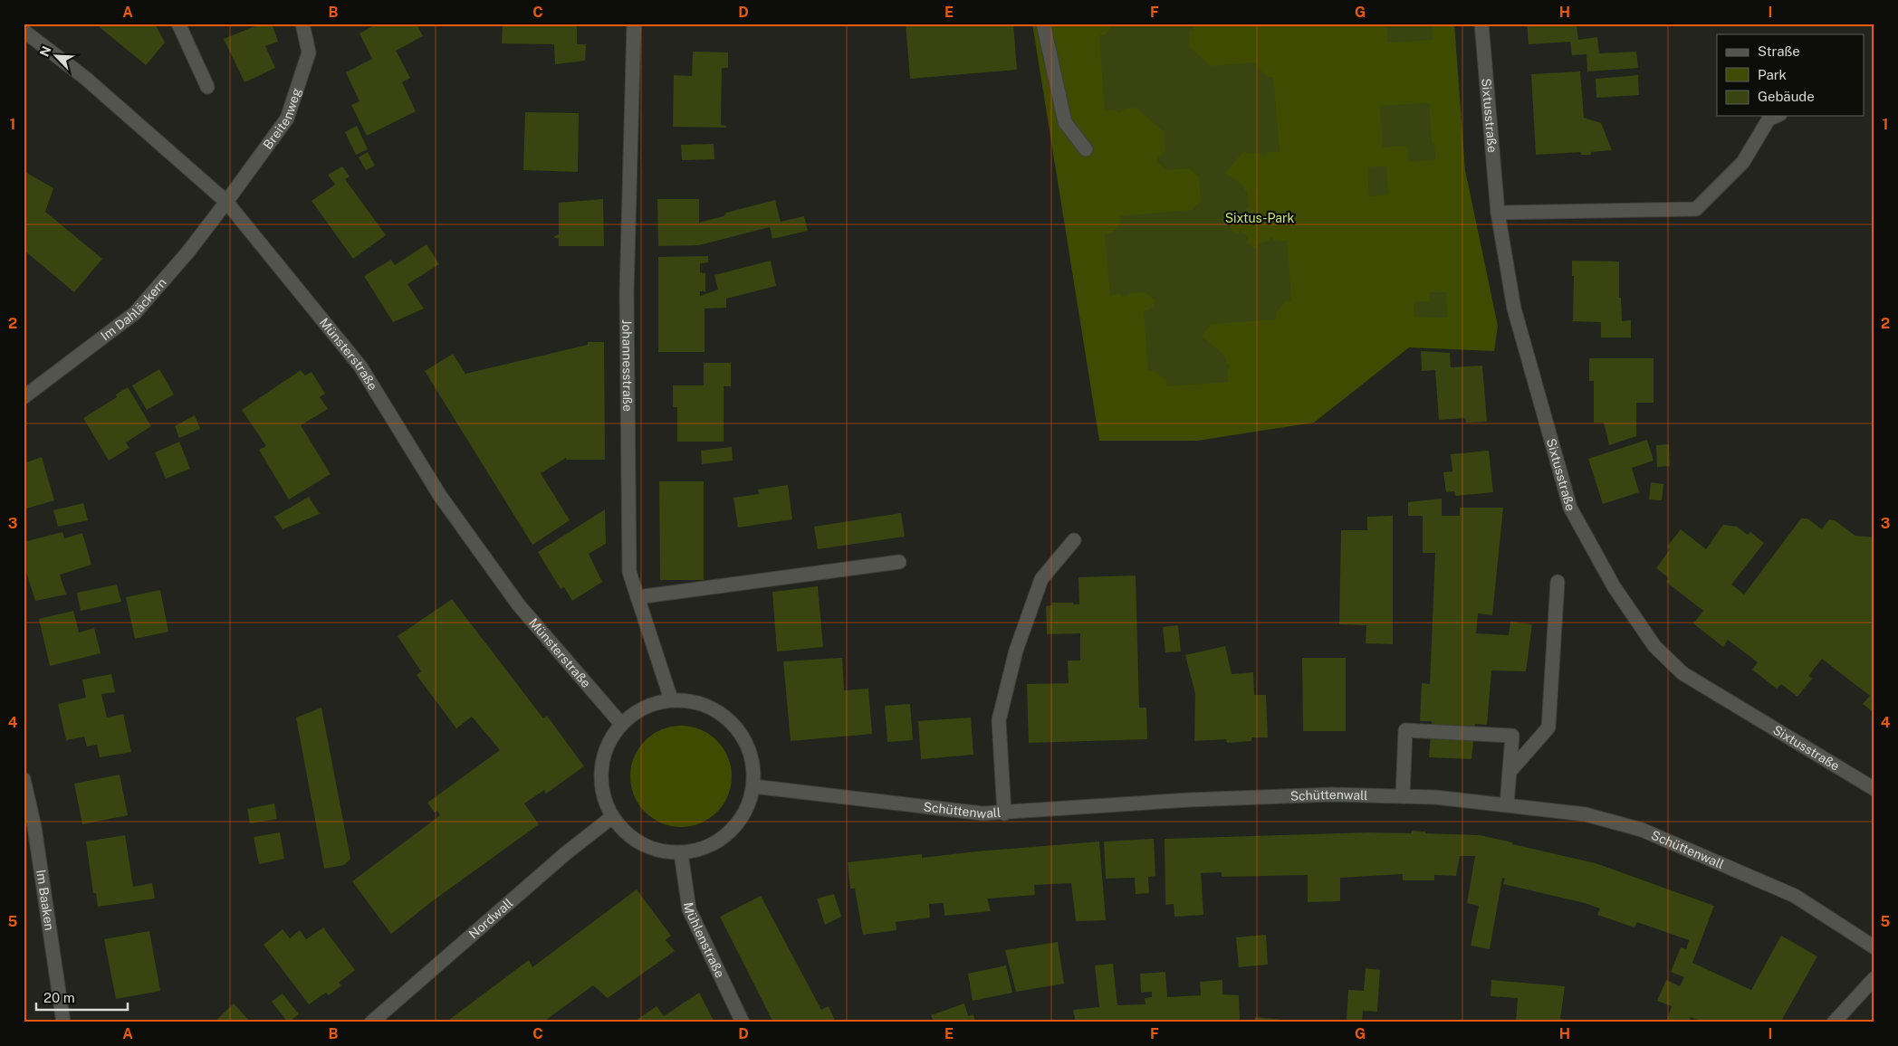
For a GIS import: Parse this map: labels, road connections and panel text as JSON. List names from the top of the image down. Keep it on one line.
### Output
{"streets":{"street":["Sixtusstraße","Breitenweg","Im Dahläckern","Münsterstraße","Johannesstraße","Schüttenwall","Im Baaken","Nordwall","Mühlenstraße"]},"crossings":[["Breitenweg","Im Dahläckern"],["Breitenweg","Münsterstraße"],["Im Dahläckern","Münsterstraße"],["Münsterstraße","Johannesstraße"],["Münsterstraße","Schüttenwall"],["Münsterstraße","Nordwall"],["Münsterstraße","Mühlenstraße"],["Johannesstraße","Schüttenwall"],["Johannesstraße","Nordwall"],["Johannesstraße","Mühlenstraße"],["Schüttenwall","Nordwall"],["Schüttenwall","Mühlenstraße"],["Nordwall","Mühlenstraße"]],"parks":["Sixtus-Park"],"legend":["Straße","Park","Gebäude"],"scale_bar":"20 m","north":"top left","grid":{"columns":["A","B","C","D","E","F","G","H","I"],"rows":["1","2","3","4","5"]}}
